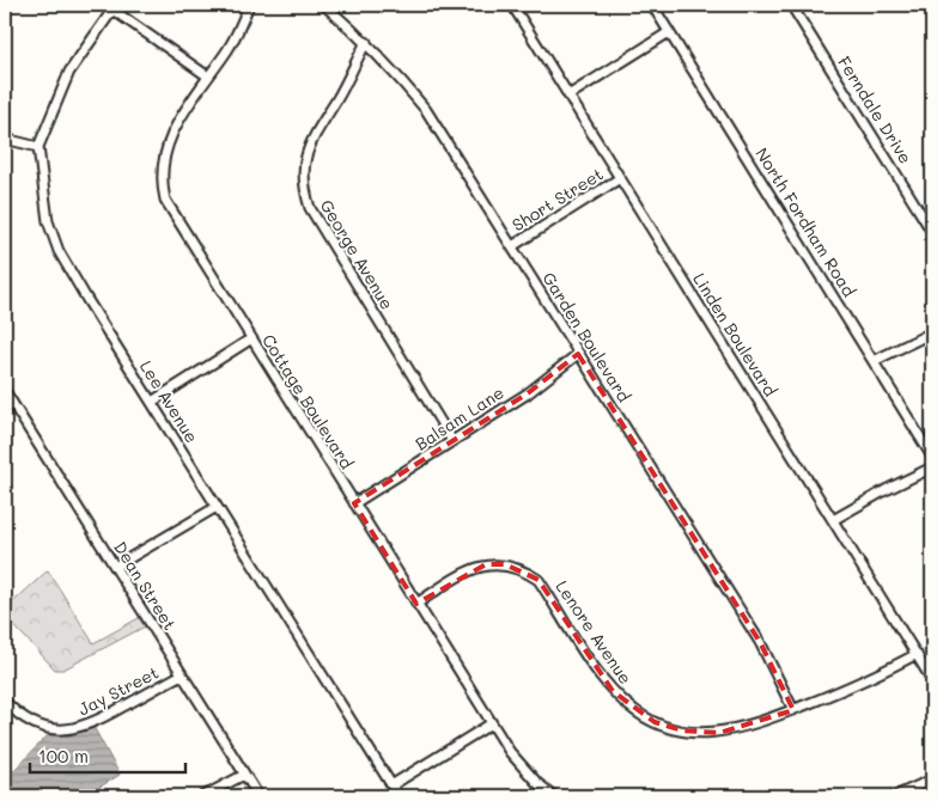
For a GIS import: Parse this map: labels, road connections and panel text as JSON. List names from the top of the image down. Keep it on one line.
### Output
{"streets":{"street":["Ferndale Drive","Short Street","North Fordham Road","George Avenue","Linden Boulevard","Garden Boulevard","Lee Avenue","Cottage Boulevard","Balsam Lane","Dean Street","Lenore Avenue","Jay Street"]},"crossings":[["Short Street","Linden Boulevard"],["Short Street","Garden Boulevard"],["George Avenue","Garden Boulevard"],["George Avenue","Balsam Lane"],["Linden Boulevard","Lenore Avenue"],["Garden Boulevard","Balsam Lane"],["Garden Boulevard","Lenore Avenue"],["Cottage Boulevard","Balsam Lane"],["Cottage Boulevard","Lenore Avenue"],["Dean Street","Jay Street"]],"scale_bar":"100 m"}
